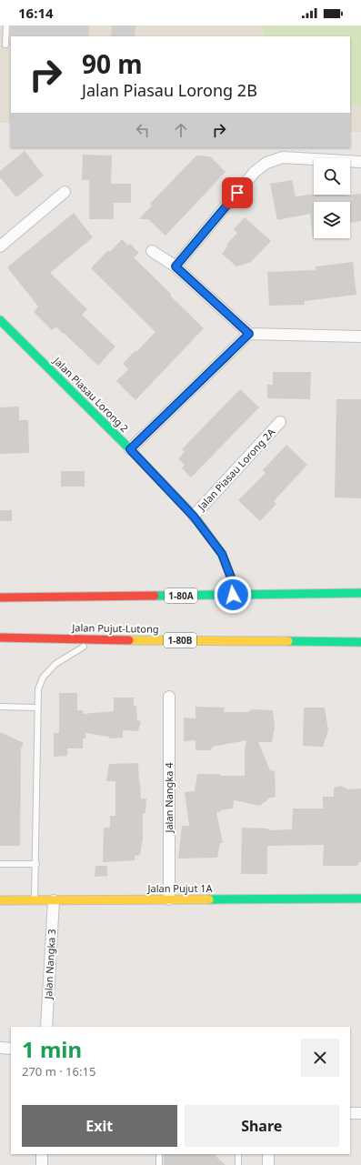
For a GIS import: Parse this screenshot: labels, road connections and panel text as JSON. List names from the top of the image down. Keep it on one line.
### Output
{"streets":{"main road":["Jalan Piasau Lorong 2","1-80A","Jalan Pujut-Lutong","1-80B","Jalan Pujut 1A"],"street":["Jalan Piasau Lorong 2A","Jalan Nangka 4","Jalan Nangka 3"]},"crossings":[["Jalan Piasau Lorong 2","Jalan Piasau Lorong 2A"],["Jalan Piasau Lorong 2","1-80A"],["Jalan Nangka 4","Jalan Pujut 1A"],["Jalan Pujut 1A","Jalan Nangka 3"]],"page":{"status":"16:14","turn":["90 m","Jalan Piasau Lorong 2B"],"heading":["1 min","270 m · 16:15"],"buttons":["Exit","Share"]}}
